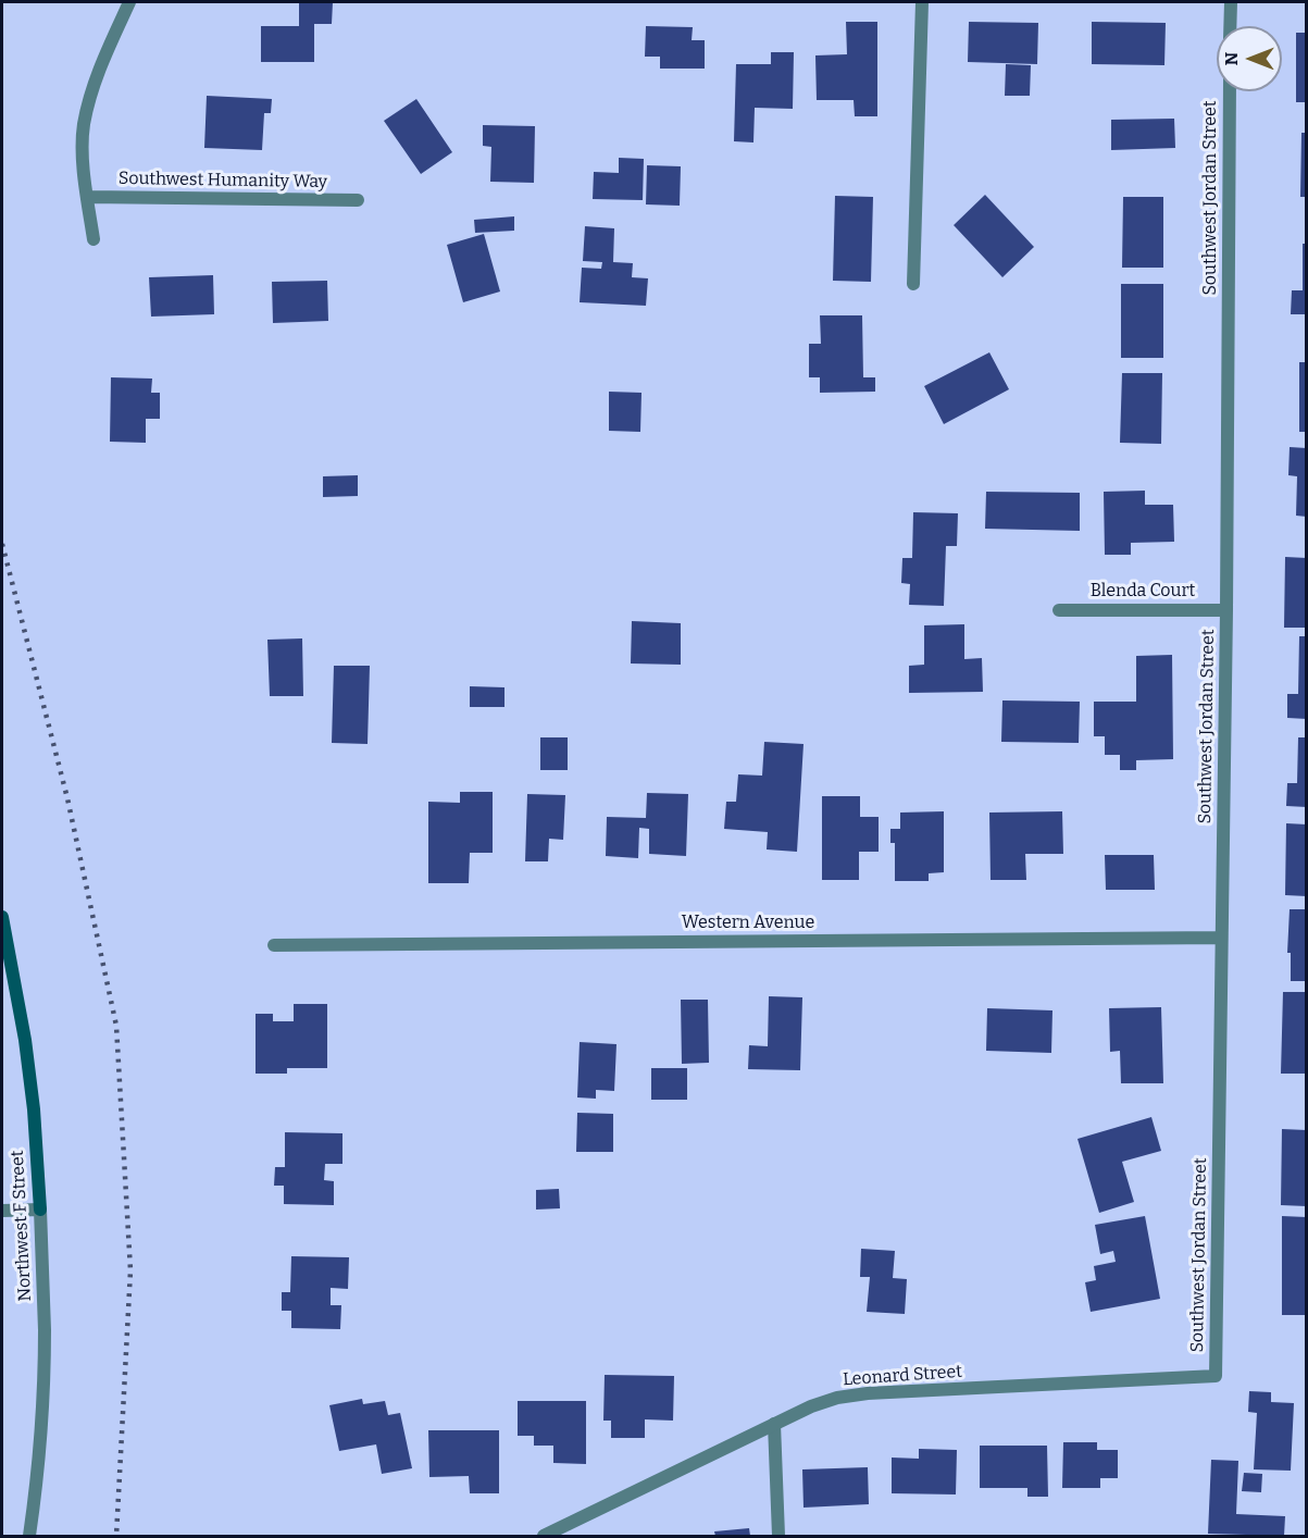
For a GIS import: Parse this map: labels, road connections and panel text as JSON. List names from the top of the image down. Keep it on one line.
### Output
{"streets":{"street":["Southwest Humanity Way","Southwest Jordan Street","Blenda Court","Western Avenue","Northwest F Street","Leonard Street"]},"crossings":[["Southwest Jordan Street","Blenda Court"],["Southwest Jordan Street","Western Avenue"],["Southwest Jordan Street","Leonard Street"]],"north":"left"}
